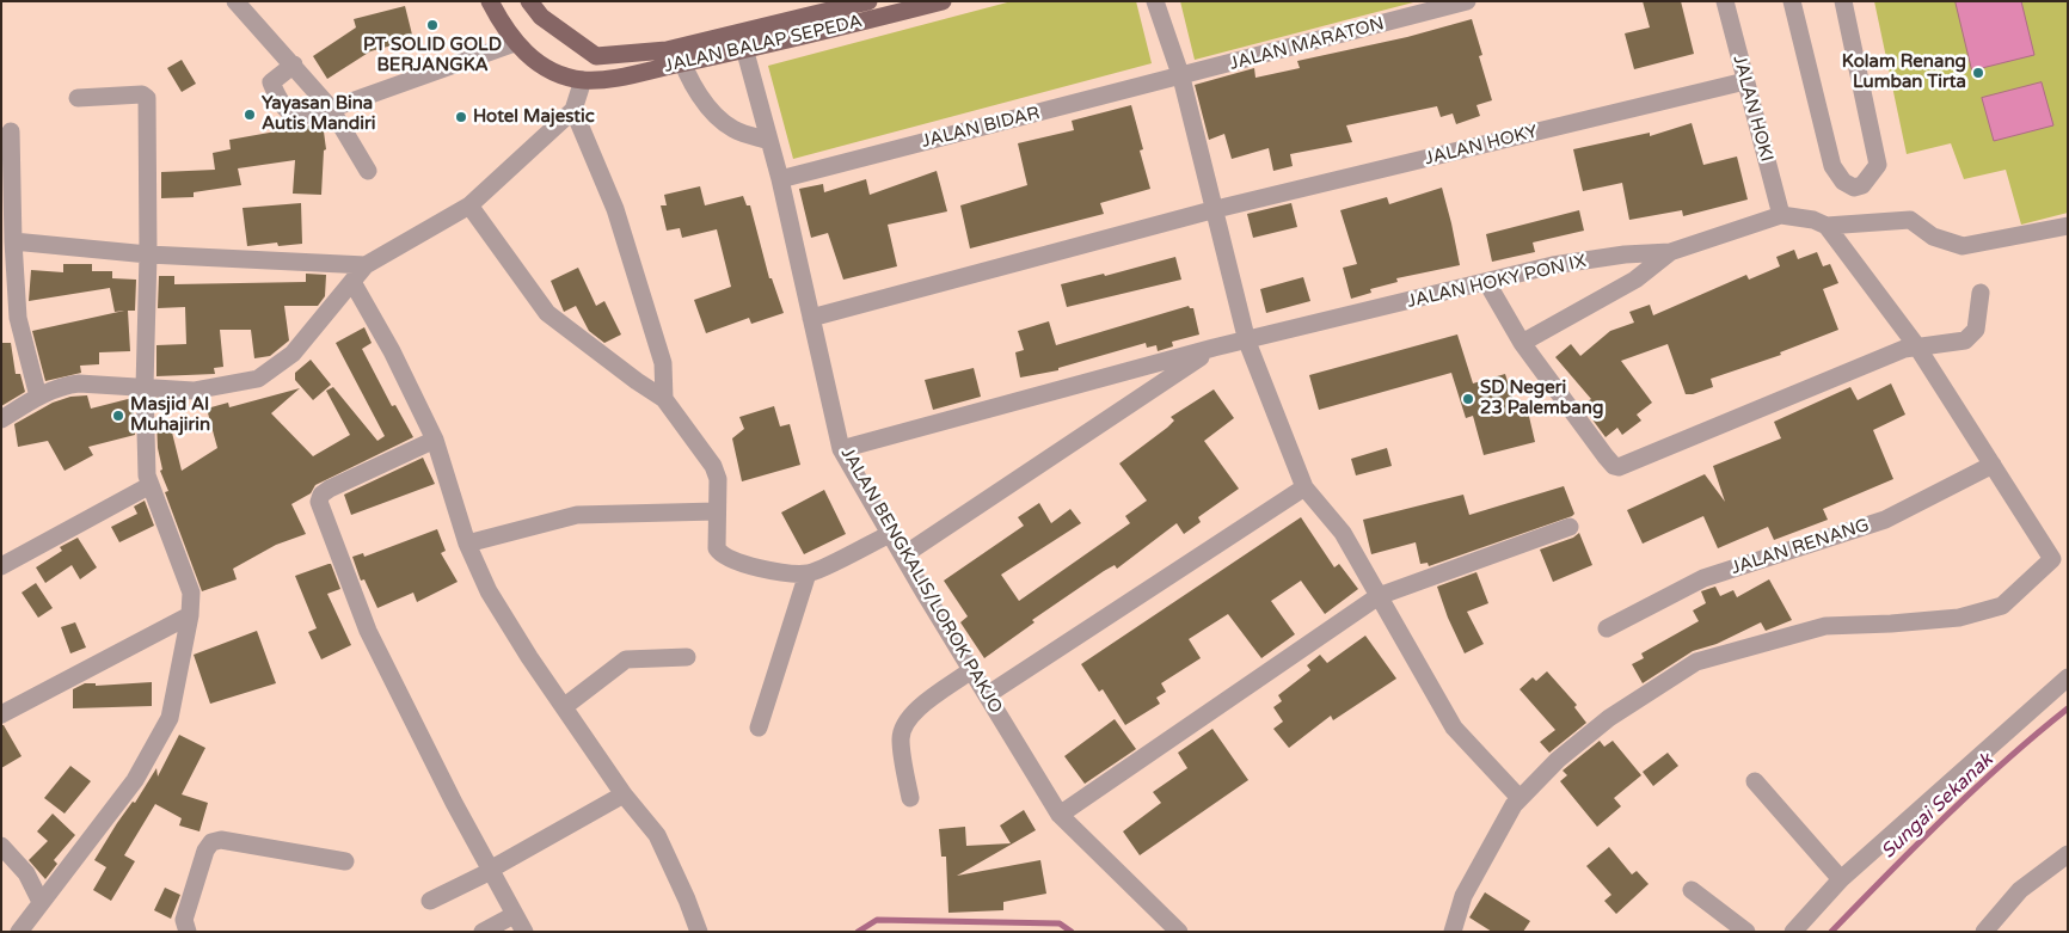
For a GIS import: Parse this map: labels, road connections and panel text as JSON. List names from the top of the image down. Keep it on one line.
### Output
{"streets":{"main road":["JALAN BALAP SEPEDA"],"street":["JALAN MARATON","JALAN HOKI","JALAN BIDAR","JALAN HOKY","JALAN HOKY PON IX","JALAN RENANG","JALAN BENGKALIS/LOROK PAKJO"]},"crossings":[["JALAN BALAP SEPEDA","JALAN BENGKALIS/LOROK PAKJO"],["JALAN MARATON","JALAN BIDAR"],["JALAN HOKI","JALAN HOKY"],["JALAN HOKI","JALAN HOKY PON IX"],["JALAN BIDAR","JALAN BENGKALIS/LOROK PAKJO"],["JALAN HOKY","JALAN BENGKALIS/LOROK PAKJO"],["JALAN HOKY PON IX","JALAN BENGKALIS/LOROK PAKJO"]],"water":["Sungai Sekanak"],"places":["PT SOLID GOLD BERJANGKA","Kolam Renang Lumban Tirta","Yayasan Bina Autis Mandiri","Hotel Majestic","SD Negeri 23 Palembang","Masjid Al Muhajirin"]}
